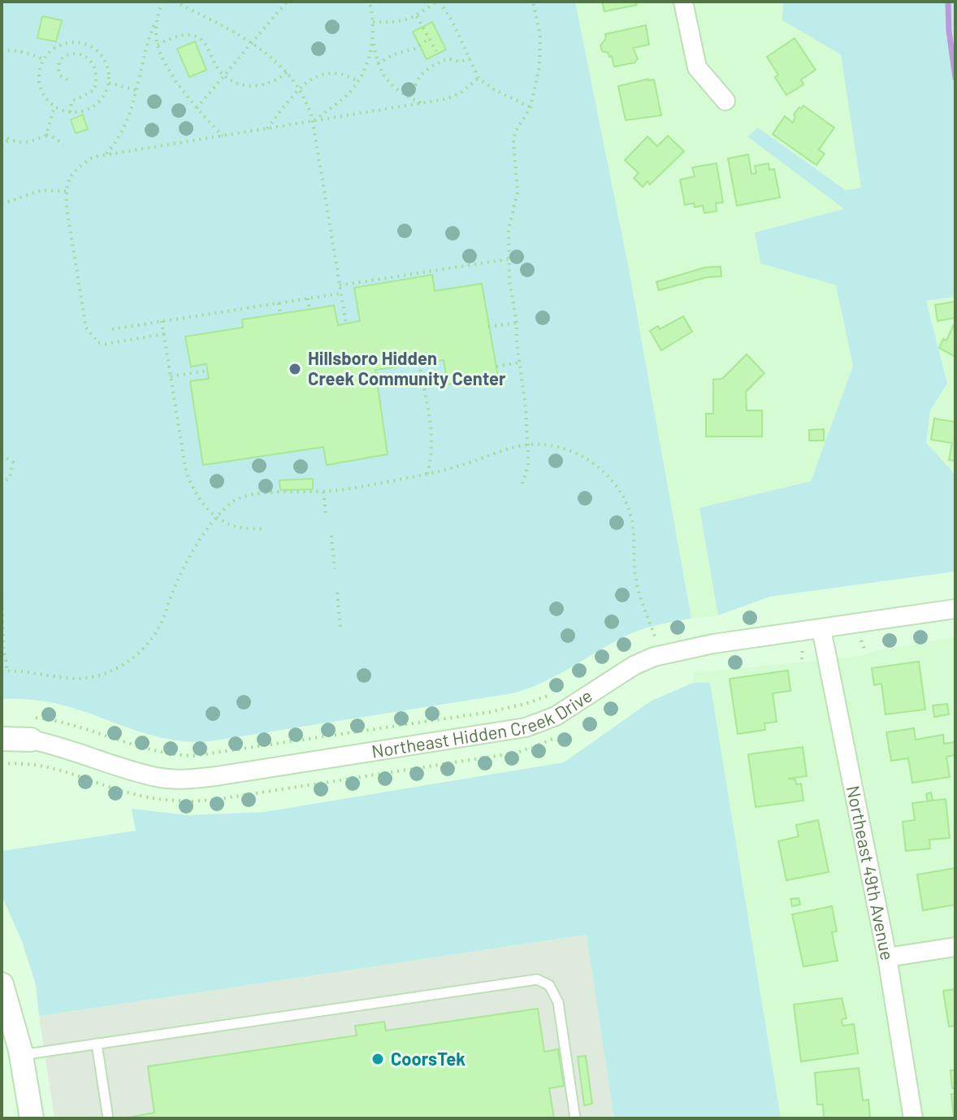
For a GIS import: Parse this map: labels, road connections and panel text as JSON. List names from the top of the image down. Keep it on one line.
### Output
{"streets":{"street":["Northeast Hidden Creek Drive","Northeast 49th Avenue"]},"crossings":[["Northeast Hidden Creek Drive","Northeast 49th Avenue"]],"places":["Hillsboro Hidden Creek Community Center","CoorsTek"]}
